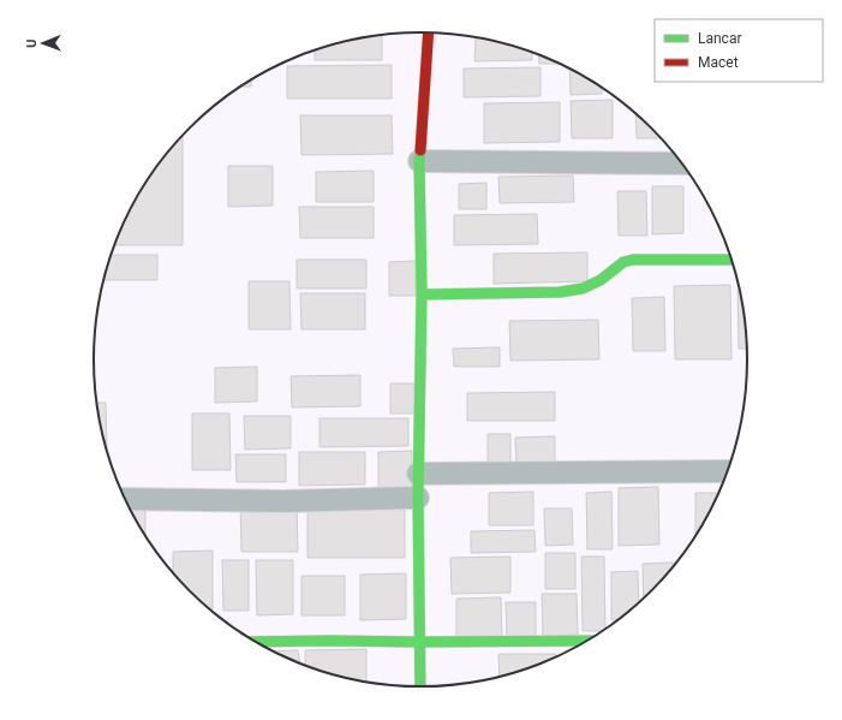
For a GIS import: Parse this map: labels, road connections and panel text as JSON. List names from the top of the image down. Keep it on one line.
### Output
{"legend":["Lancar","Macet"],"north":"left"}
